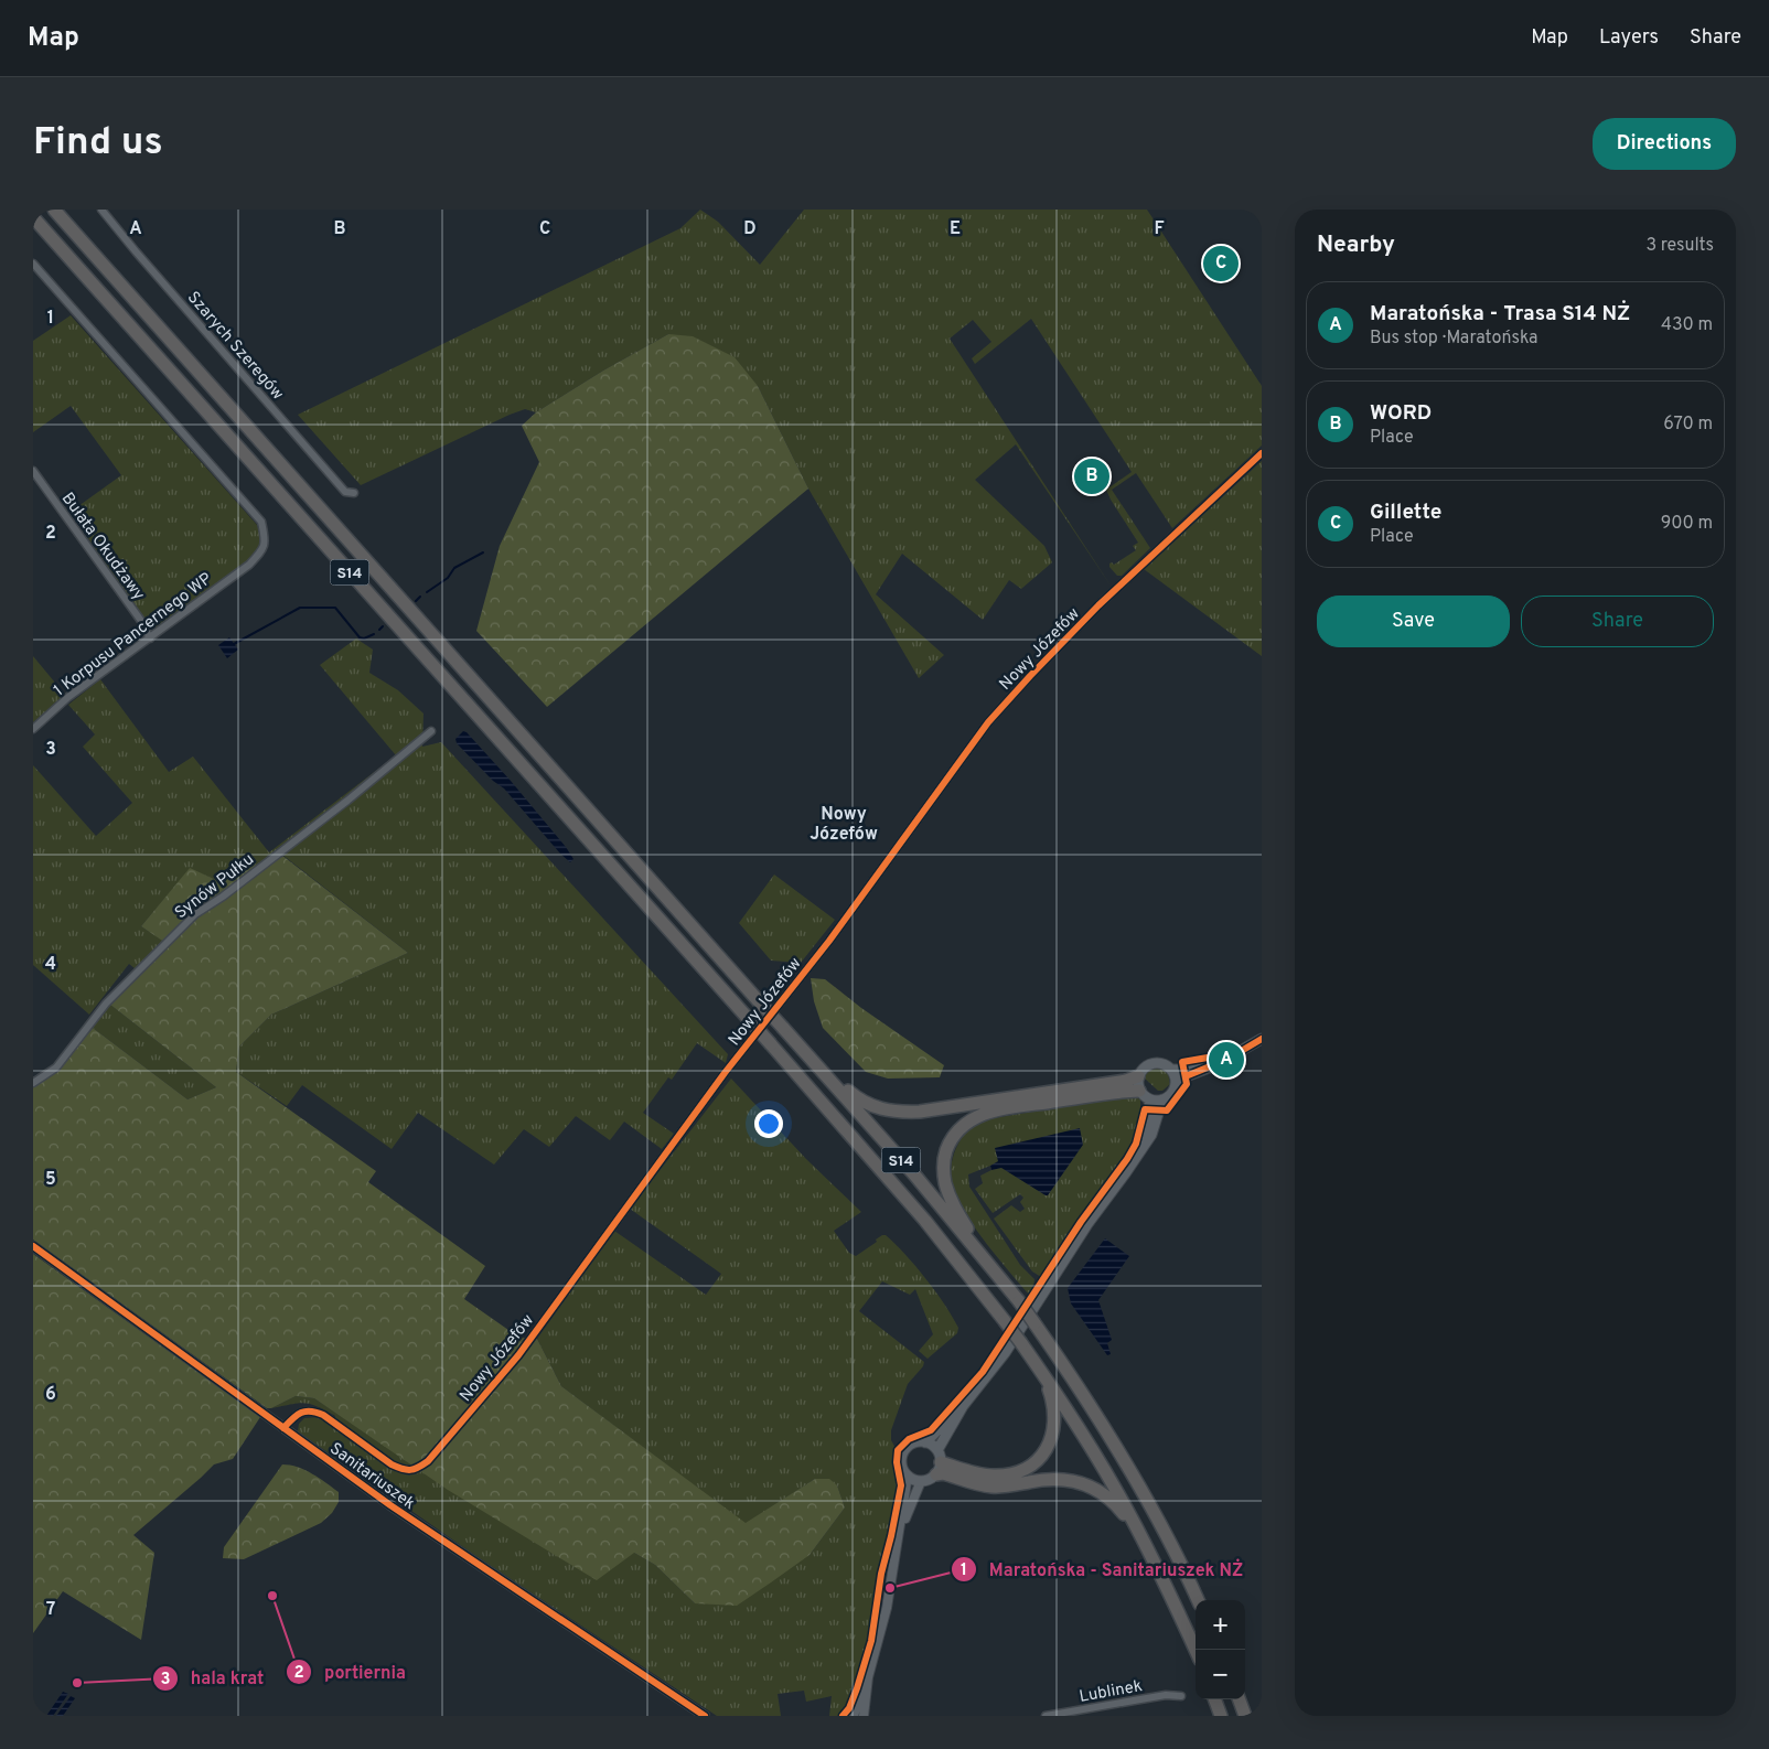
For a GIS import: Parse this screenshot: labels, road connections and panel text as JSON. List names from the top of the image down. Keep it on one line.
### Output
{"streets":{"highway":["S14"],"street":["Szarych Szeregów","Bułata Okudżawy","1 Korpusu Pancernego WP","Nowy Józefów","Synów Pułku","Sanitariuszek","Lublinek"]},"crossings":[["Bułata Okudżawy","1 Korpusu Pancernego WP"],["Nowy Józefów","Sanitariuszek"]],"districts":["Nowy Józefów"],"places":["Maratońska - Sanitariuszek NŻ","portiernia","hala krat"],"page":{"header":"Map","nav":["Map","Layers","Share"],"buttons":["Directions",["Save","Share"]],"title":"Find us","heading":["Nearby","3 results"],"pins":["C","B","A"],"list":[{"mark":"A","name":"Maratońska - Trasa S14 NŻ","note":"Bus stop · Maratońska","value":"430 m"},{"mark":"B","name":"WORD","note":"Place","value":"670 m"},{"mark":"C","name":"Gillette","note":"Place","value":"900 m"}],"map_buttons":["+","−"]},"grid":{"columns":["A","B","C","D","E","F"],"rows":["1","2","3","4","5","6","7"]}}
